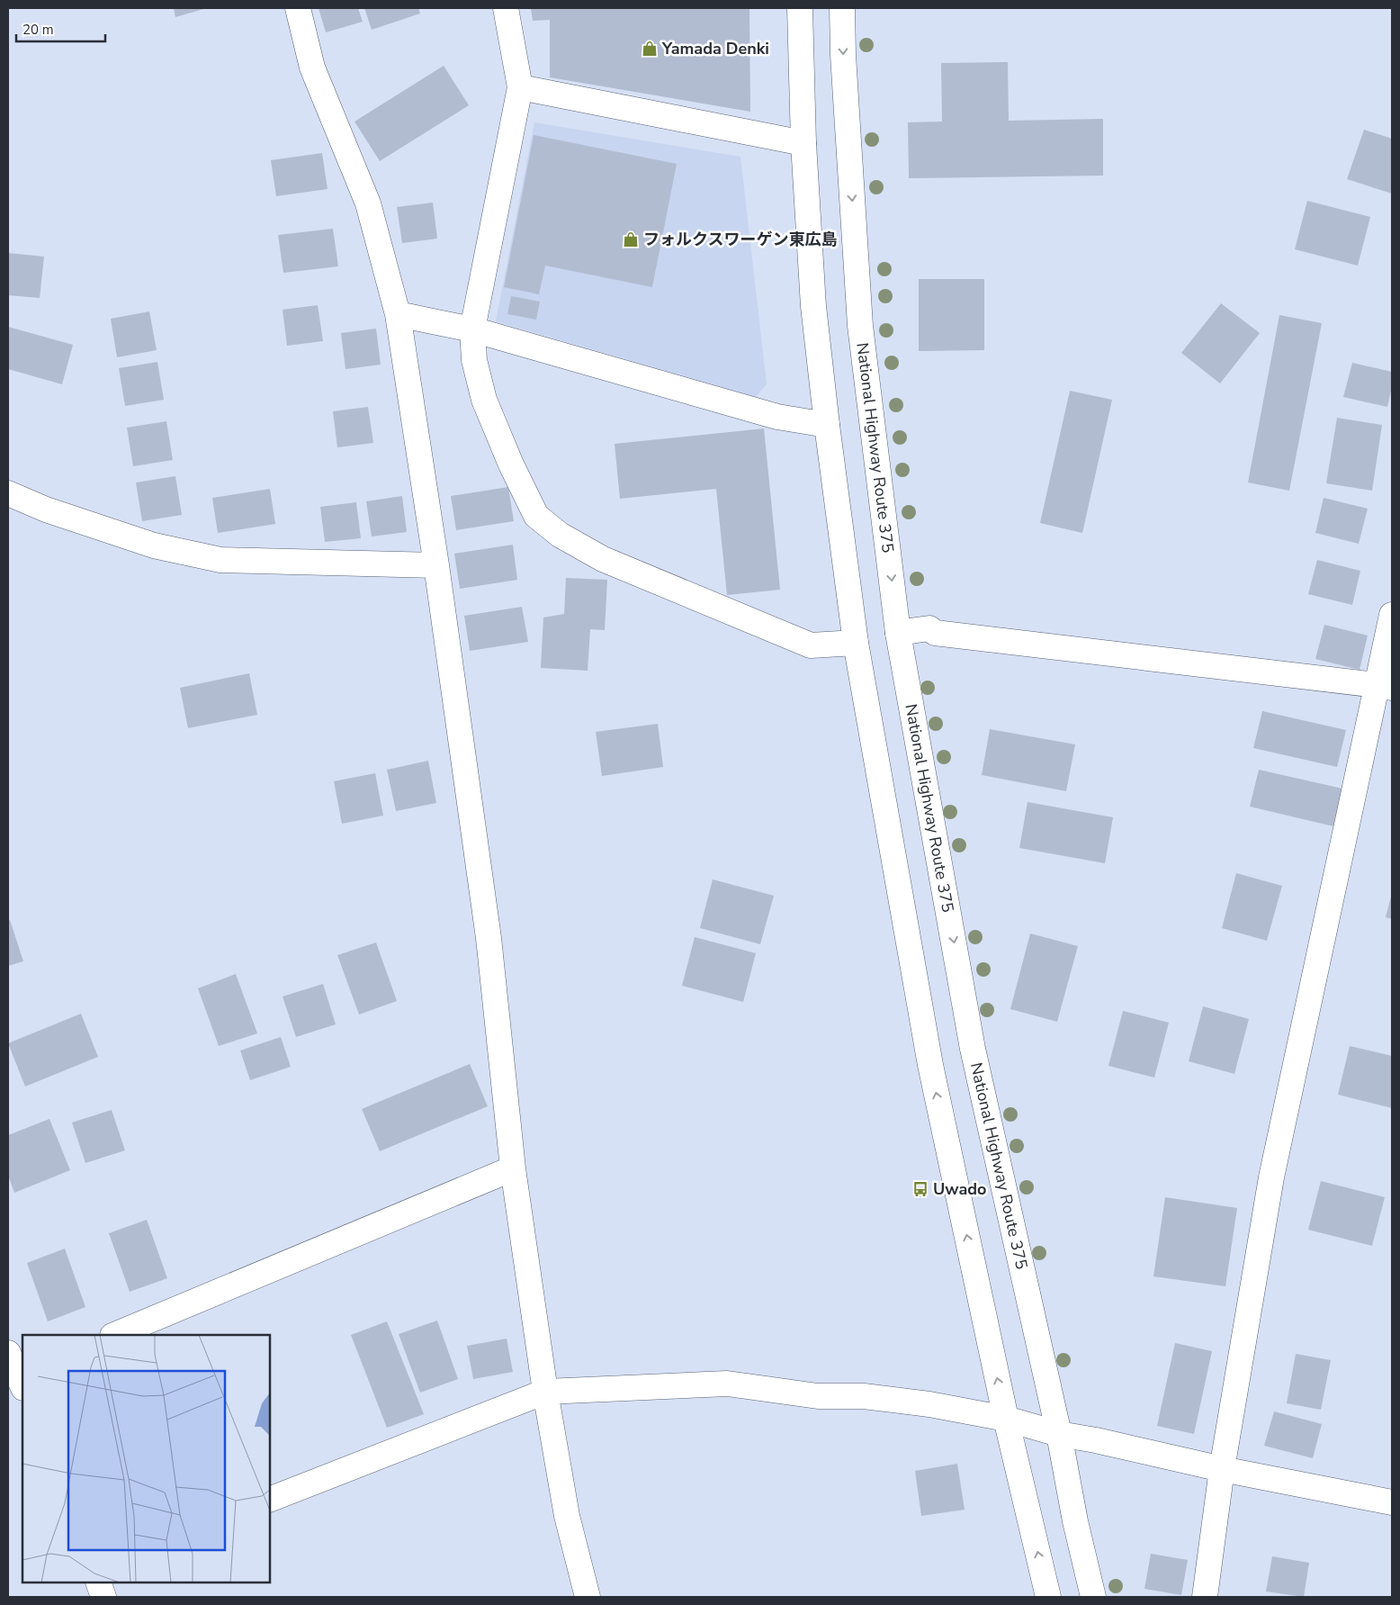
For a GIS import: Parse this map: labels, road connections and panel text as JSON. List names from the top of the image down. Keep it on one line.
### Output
{"streets":{"main road":["National Highway Route 375"]},"places":{"shop":["Yamada Denki","フォルクスワーゲン東広島"],"bus stop":["Uwado"]},"scale_bar":"20 m"}
